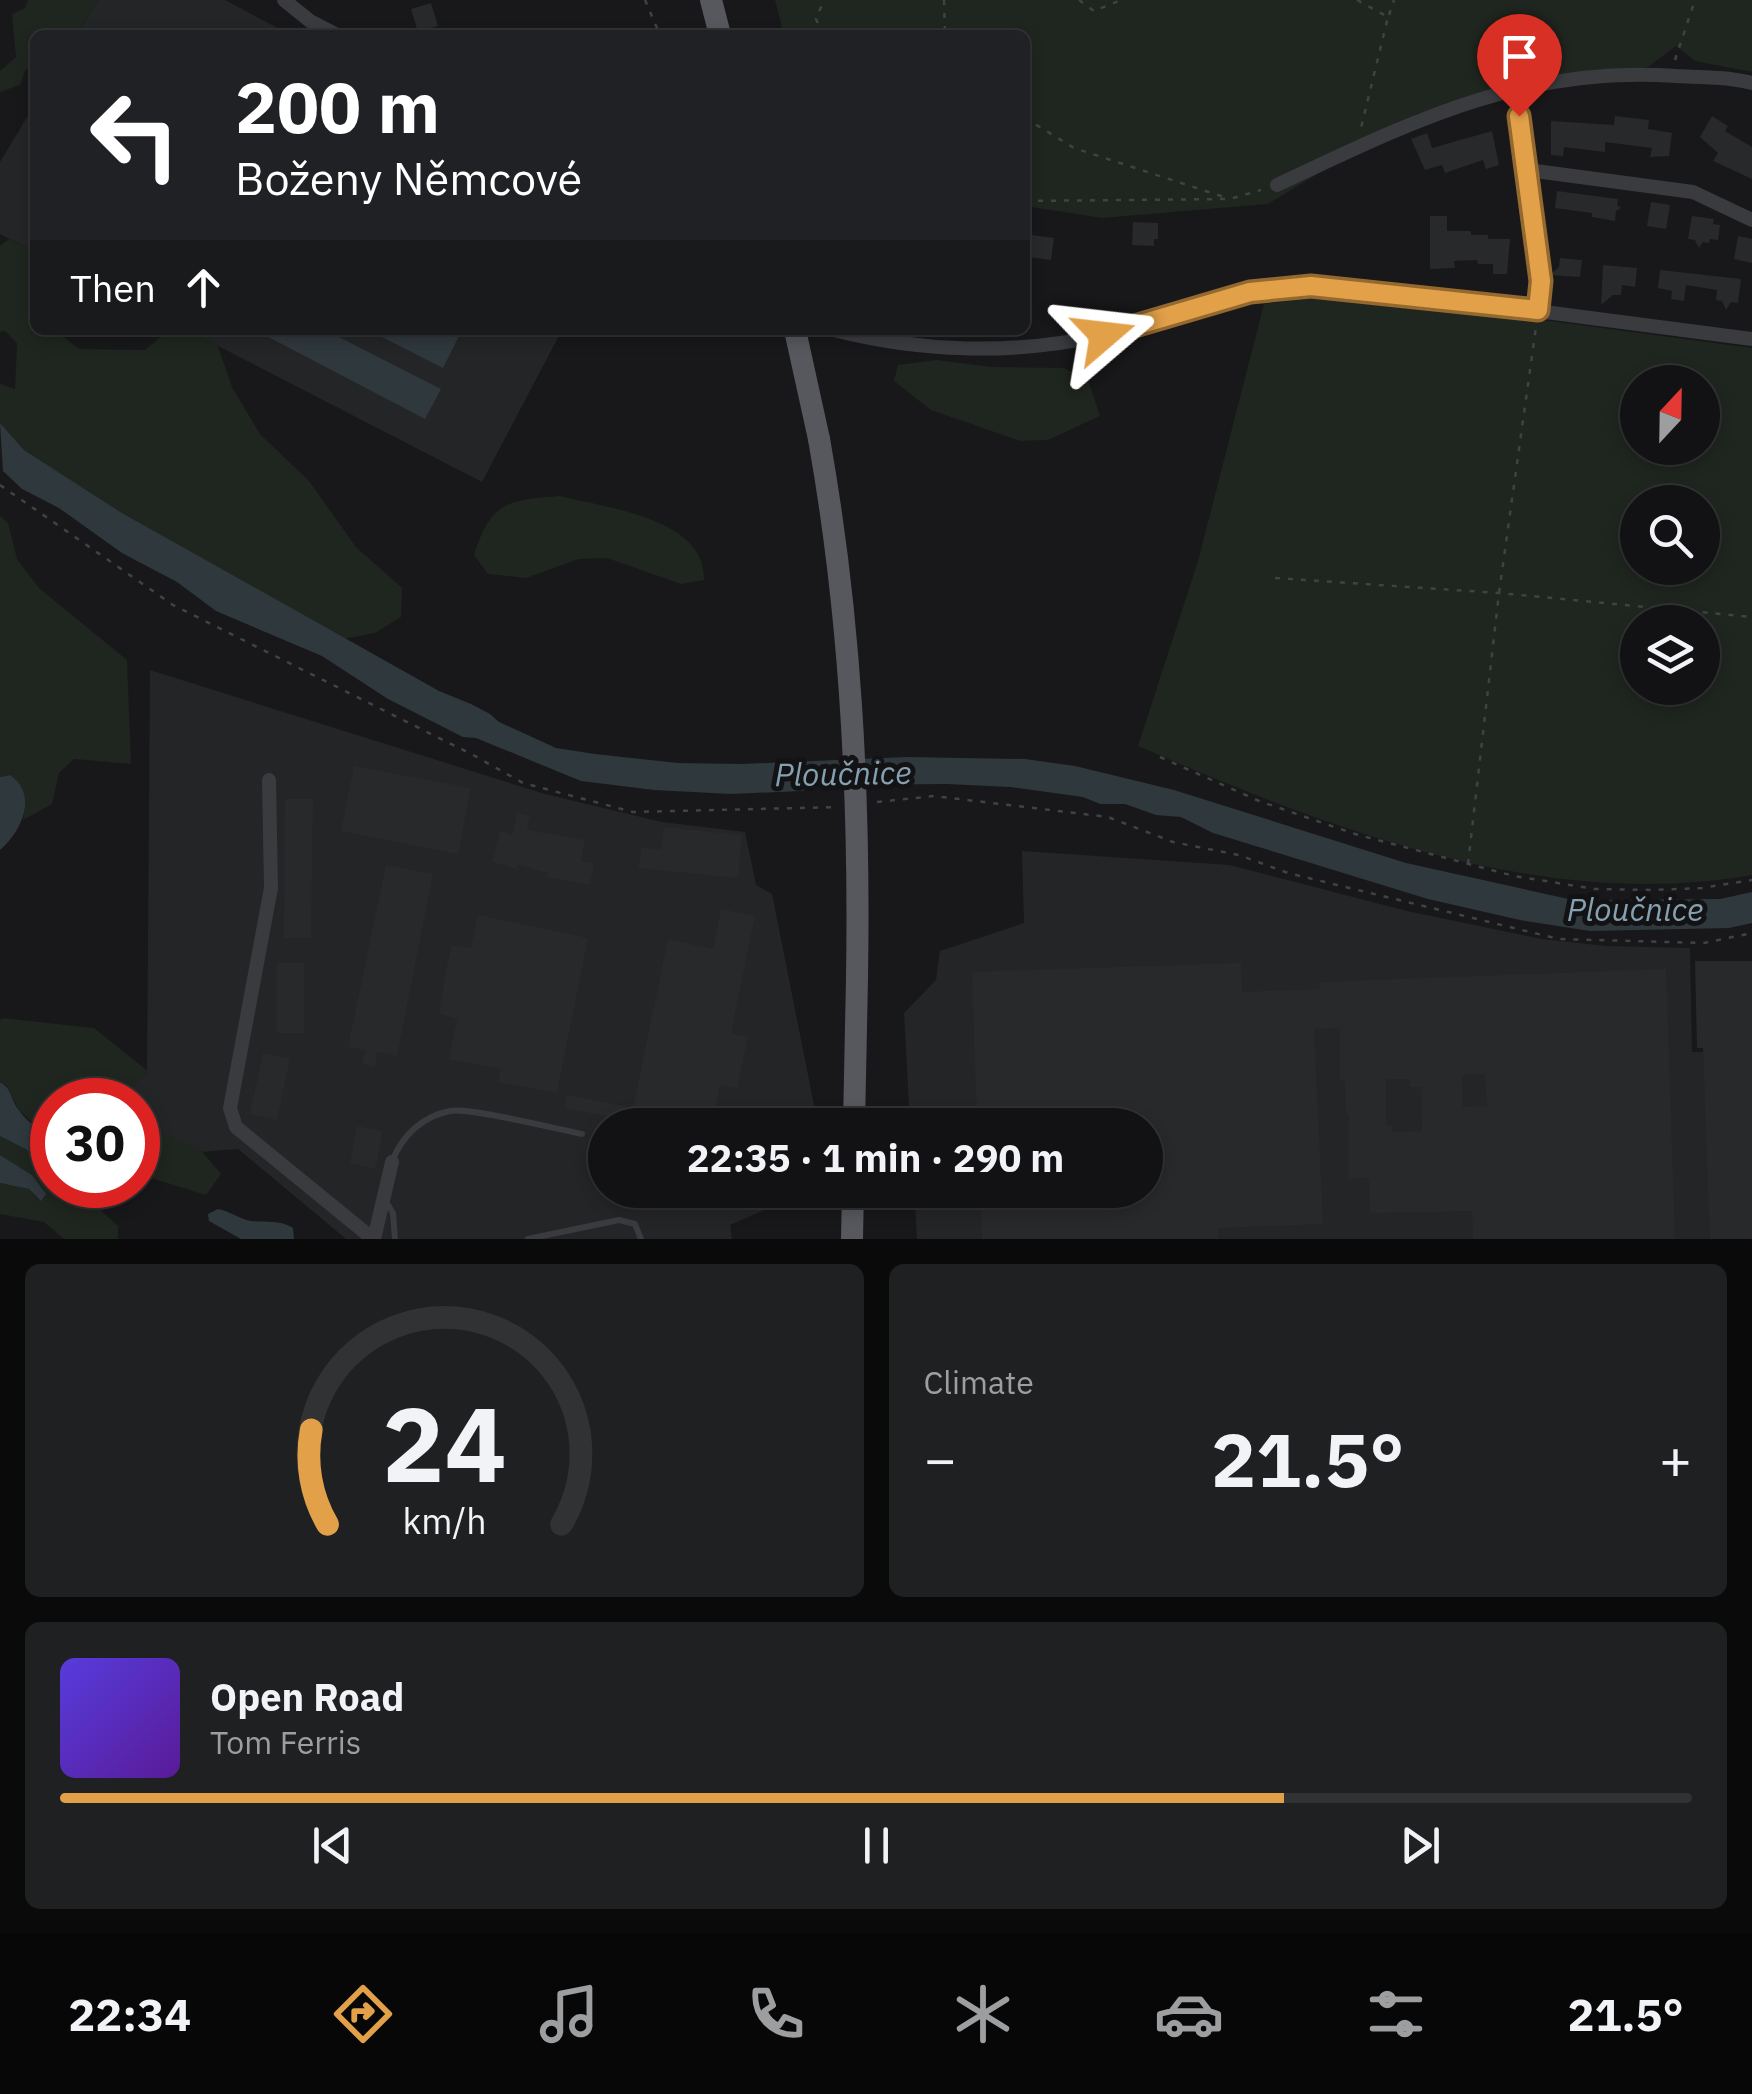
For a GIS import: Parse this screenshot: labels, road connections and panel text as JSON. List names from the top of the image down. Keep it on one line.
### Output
{"water":["Ploučnice"],"north":"top","page":{"turn":["200 m","Boženy Němcové"],"then":"Then","limit":"30","trip":"22:35 · 1 min · 290 m","tile":"Climate","heat":["−","21.5°","+"],"song":["Open Road","Tom Ferris"],"tabs":["22:34","21.5°"],"gauge":["24","km/h"]}}
